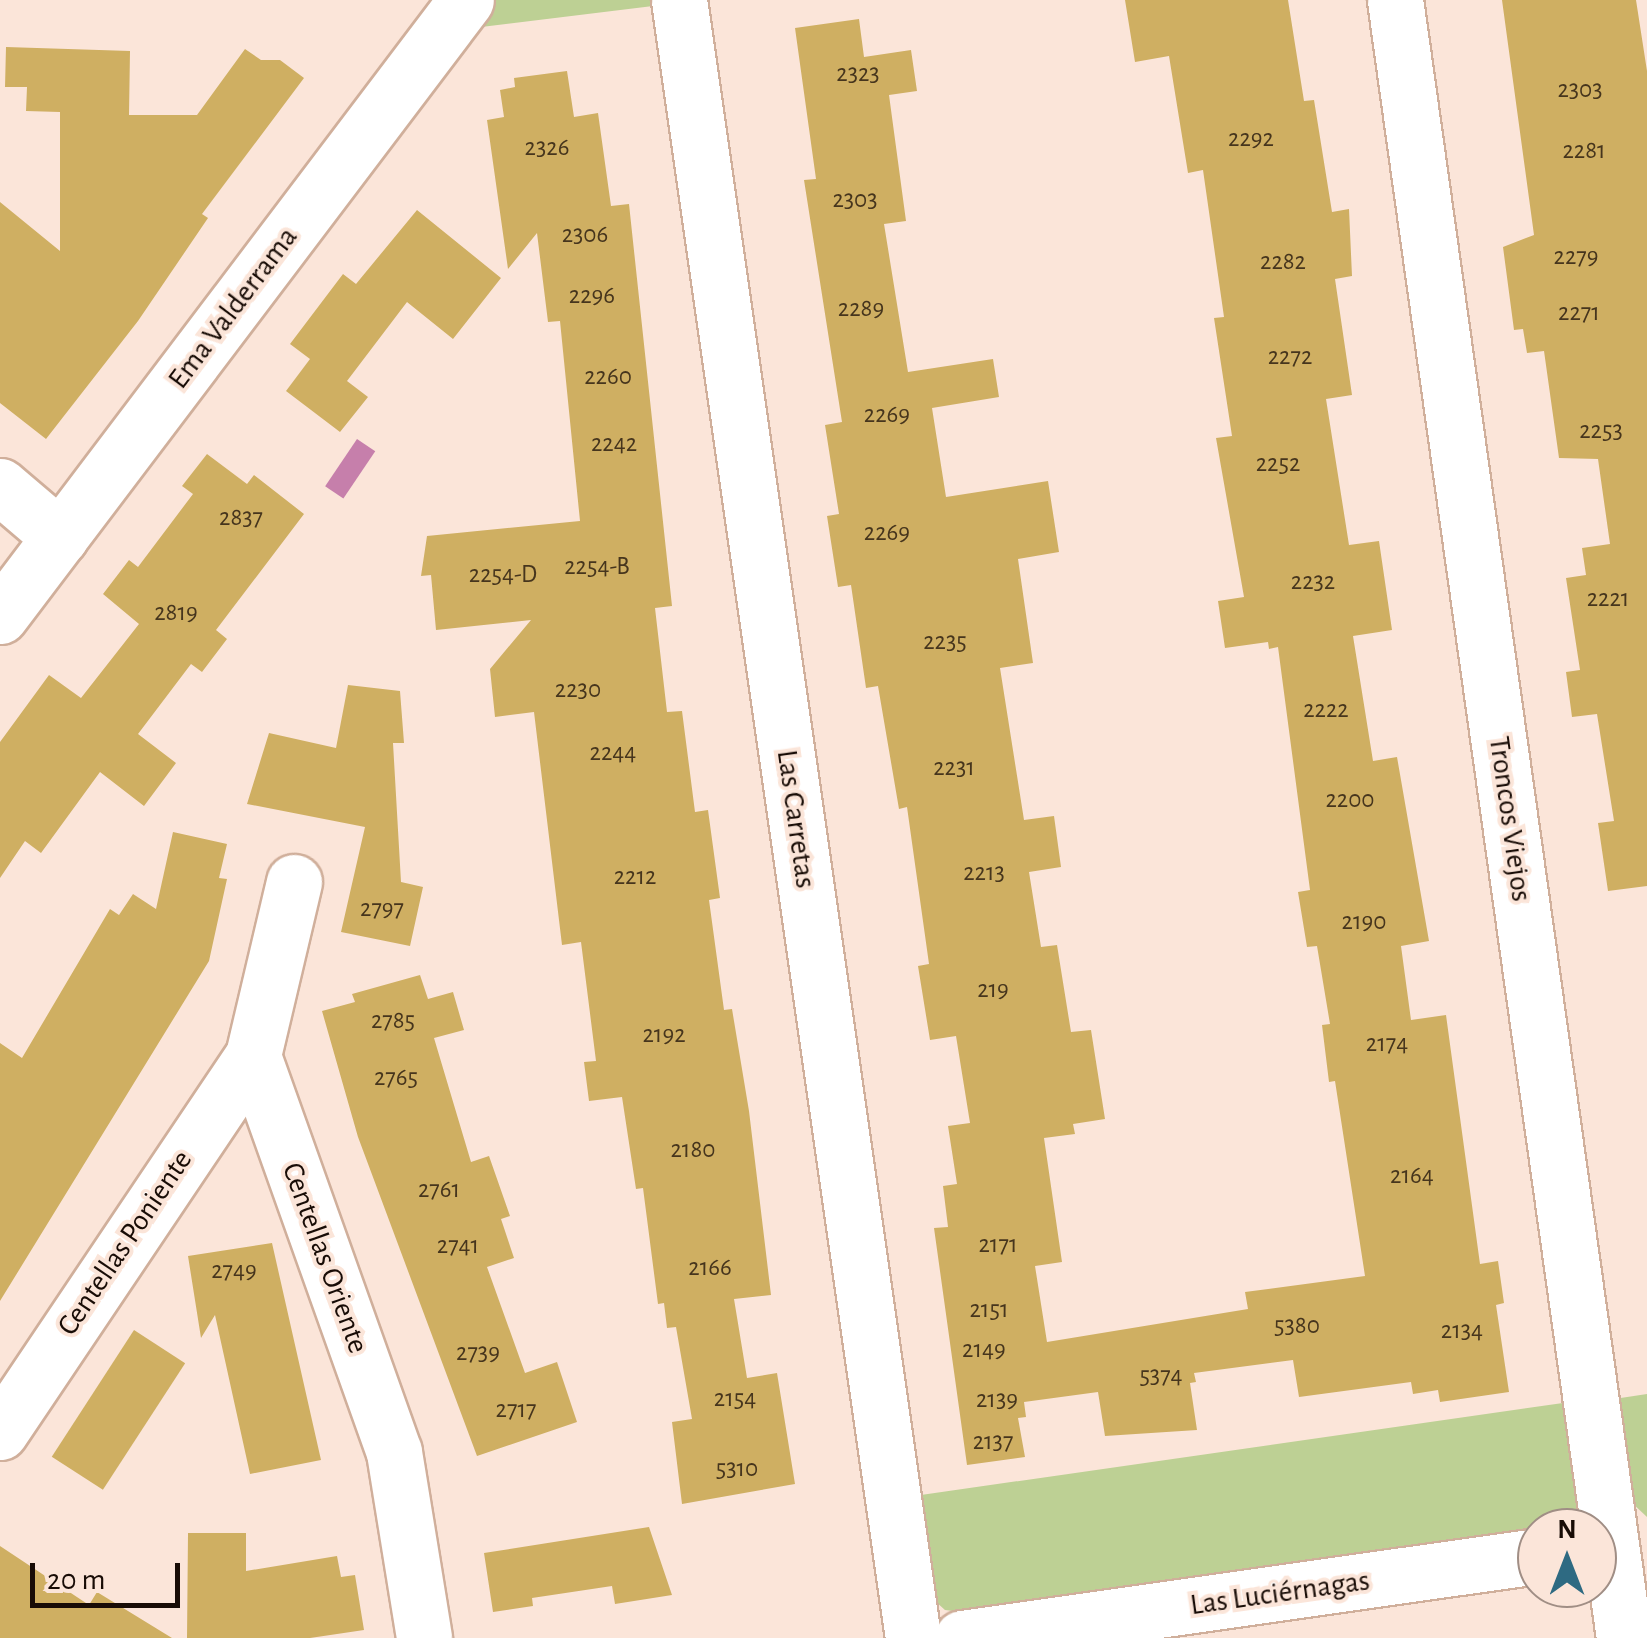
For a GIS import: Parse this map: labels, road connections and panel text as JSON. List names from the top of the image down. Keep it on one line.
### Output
{"streets":{"street":["Ema Valderrama","Las Carretas","Troncos Viejos","Centellas Poniente","Centellas Oriente","Las Luciérnagas"]},"crossings":[["Centellas Poniente","Centellas Oriente"]],"house_numbers":["2323","2303","2292","2326","2281","2303","2306","2279","2282","2296","2289","2271","2272","2260","2269","2253","2242","2252","2837","2269","2254-B","2254-D","2232","2221","2819","2235","2230","2222","2244","2231","2200","2213","2212","2797","2190","219","2785","2192","2174","2765","2180","2164","2761","2171","2741","2166","2749","2151","5380","2134","2149","2739","5374","2154","2139","2717","2137","5310"],"scale_bar":"20 m","north":"top"}
